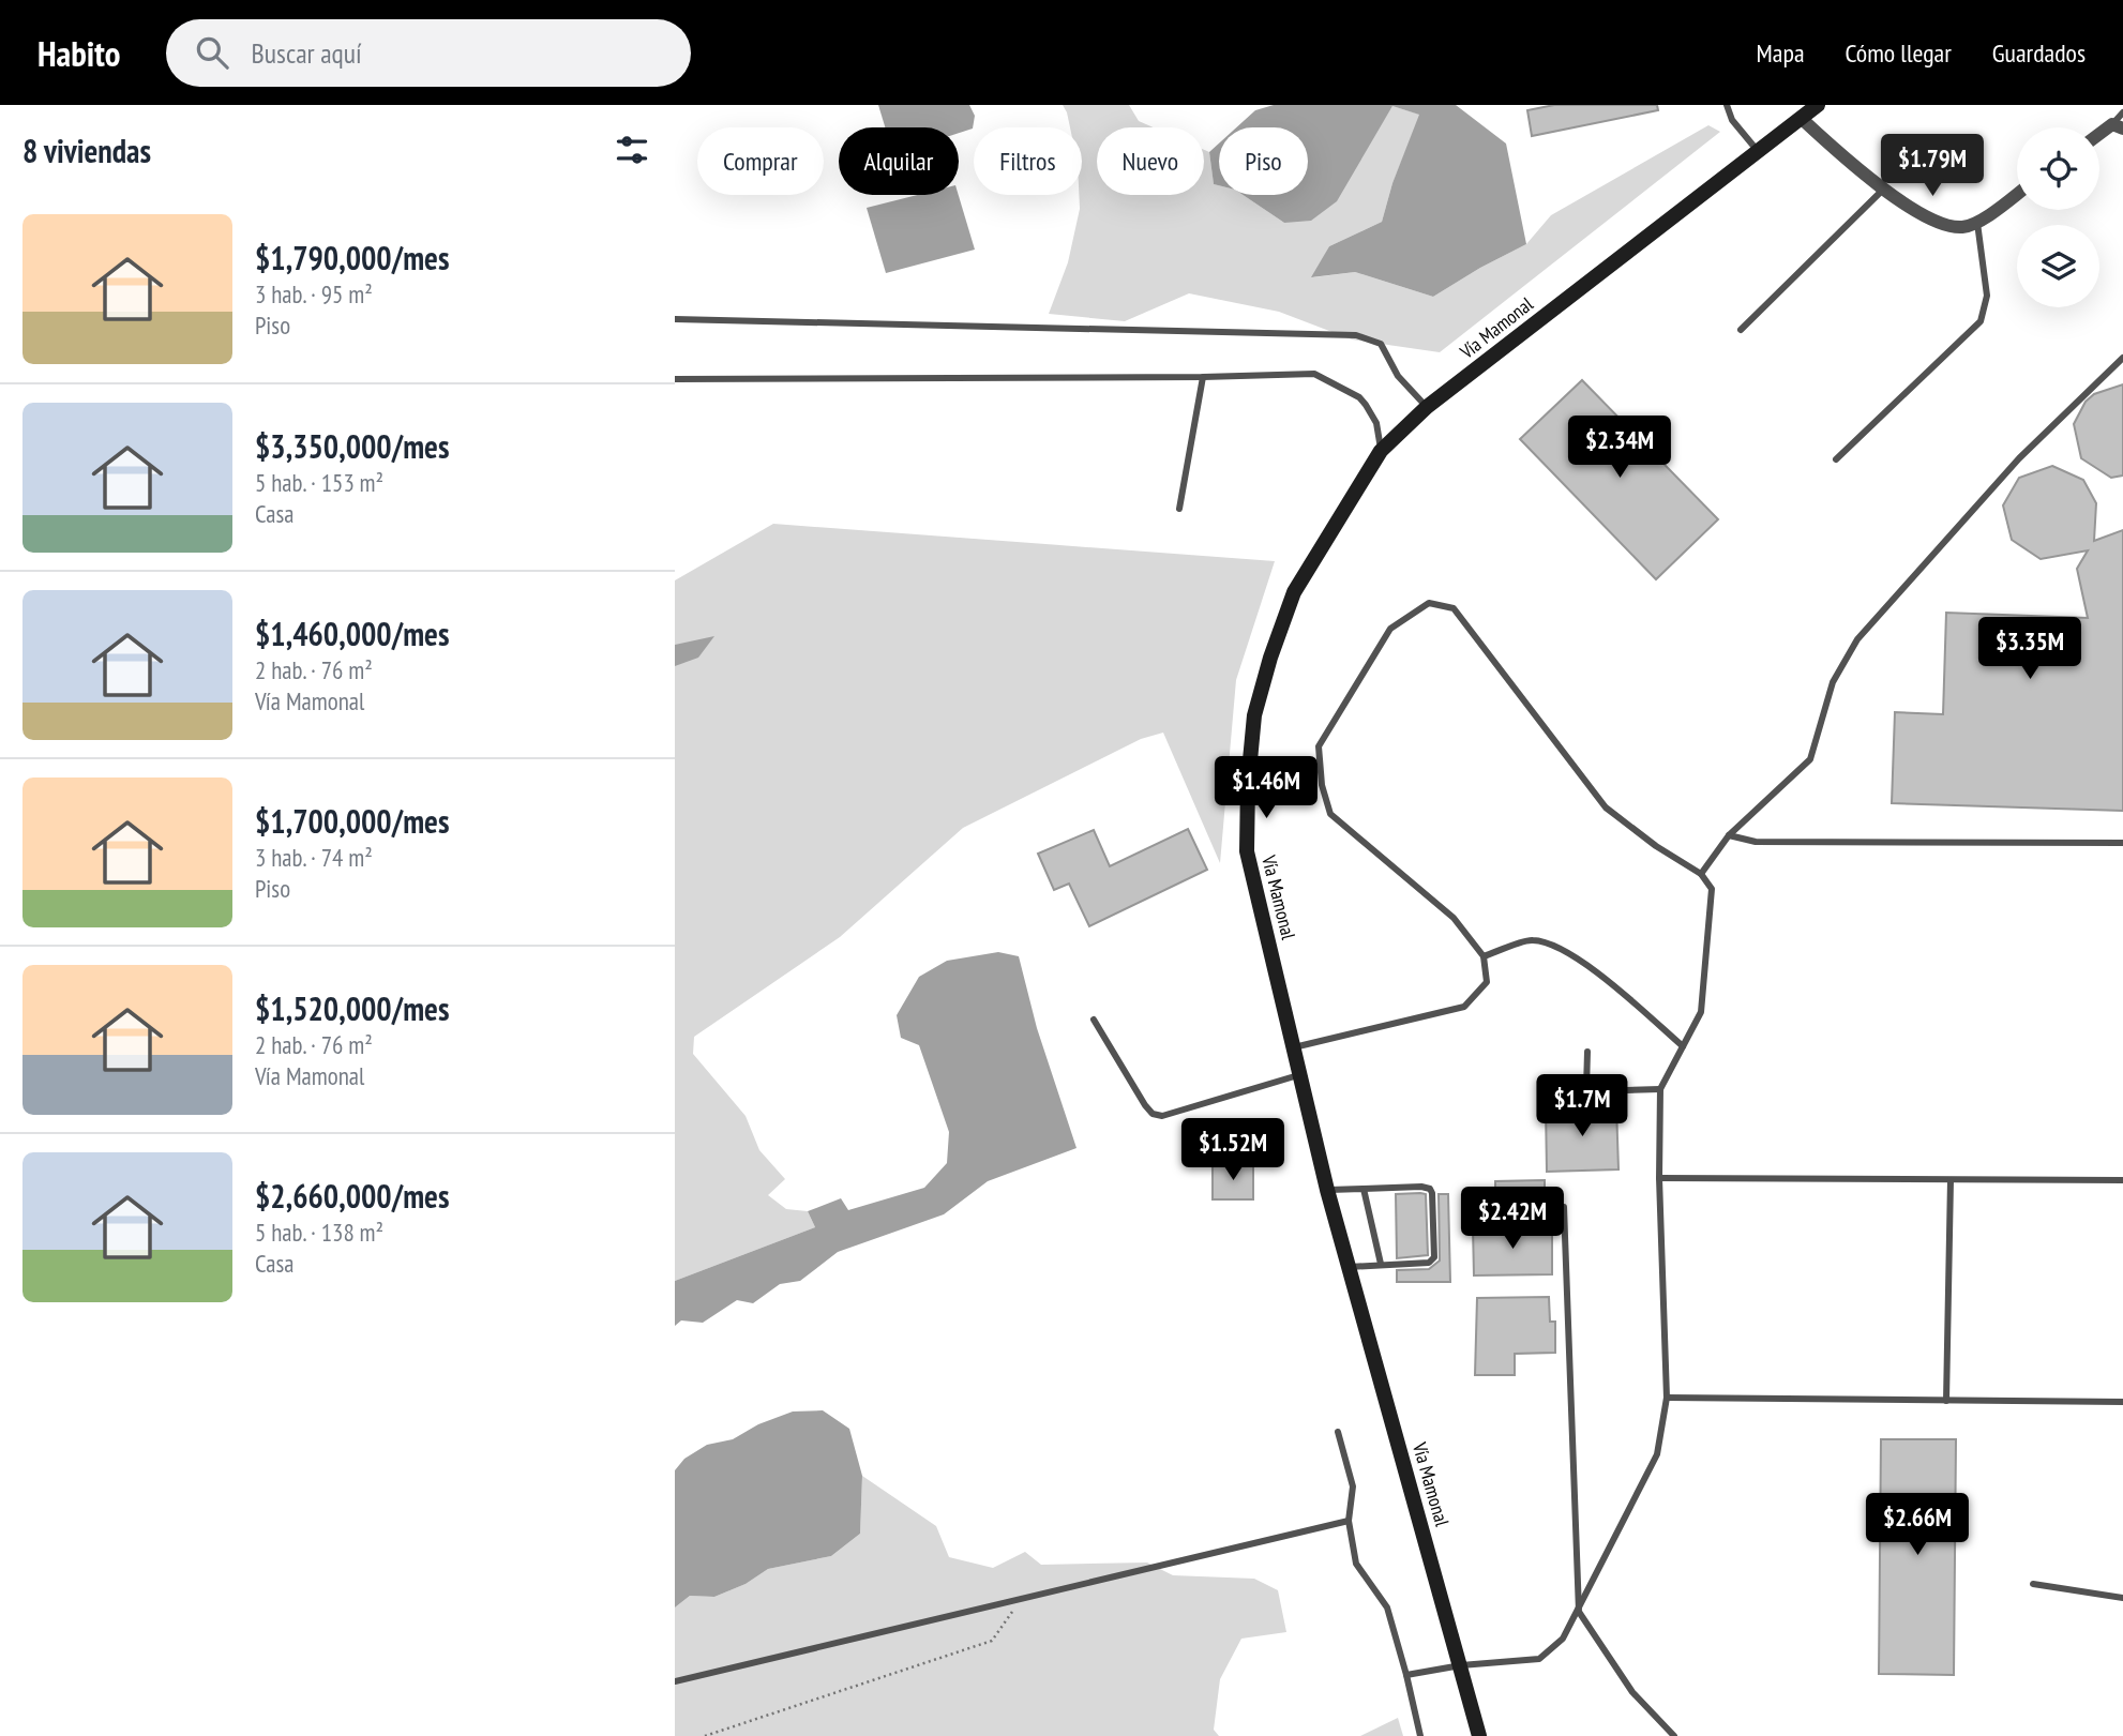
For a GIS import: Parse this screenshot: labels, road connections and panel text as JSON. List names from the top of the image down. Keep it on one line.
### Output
{"streets":{"street":["Vía Mamonal"]},"page":{"header":"Habito","search":"Buscar aquí","nav":["Mapa","Cómo llegar","Guardados"],"heading":"8 viviendas","chip":["Comprar","Alquilar","Filtros","Nuevo","Piso"],"price":["$1.79M","$2.34M","$3.35M","$1.46M","$1.7M","$1.52M","$2.42M","$2.66M"],"list":[{"name":"$1,790,000/mes","note":"3 hab. · 95 m² · Piso"},{"name":"$3,350,000/mes","note":"5 hab. · 153 m² · Casa"},{"name":"$1,460,000/mes","note":"2 hab. · 76 m² · Vía Mamonal"},{"name":"$1,700,000/mes","note":"3 hab. · 74 m² · Piso"},{"name":"$1,520,000/mes","note":"2 hab. · 76 m² · Vía Mamonal"},{"name":"$2,660,000/mes","note":"5 hab. · 138 m² · Casa"}]}}
